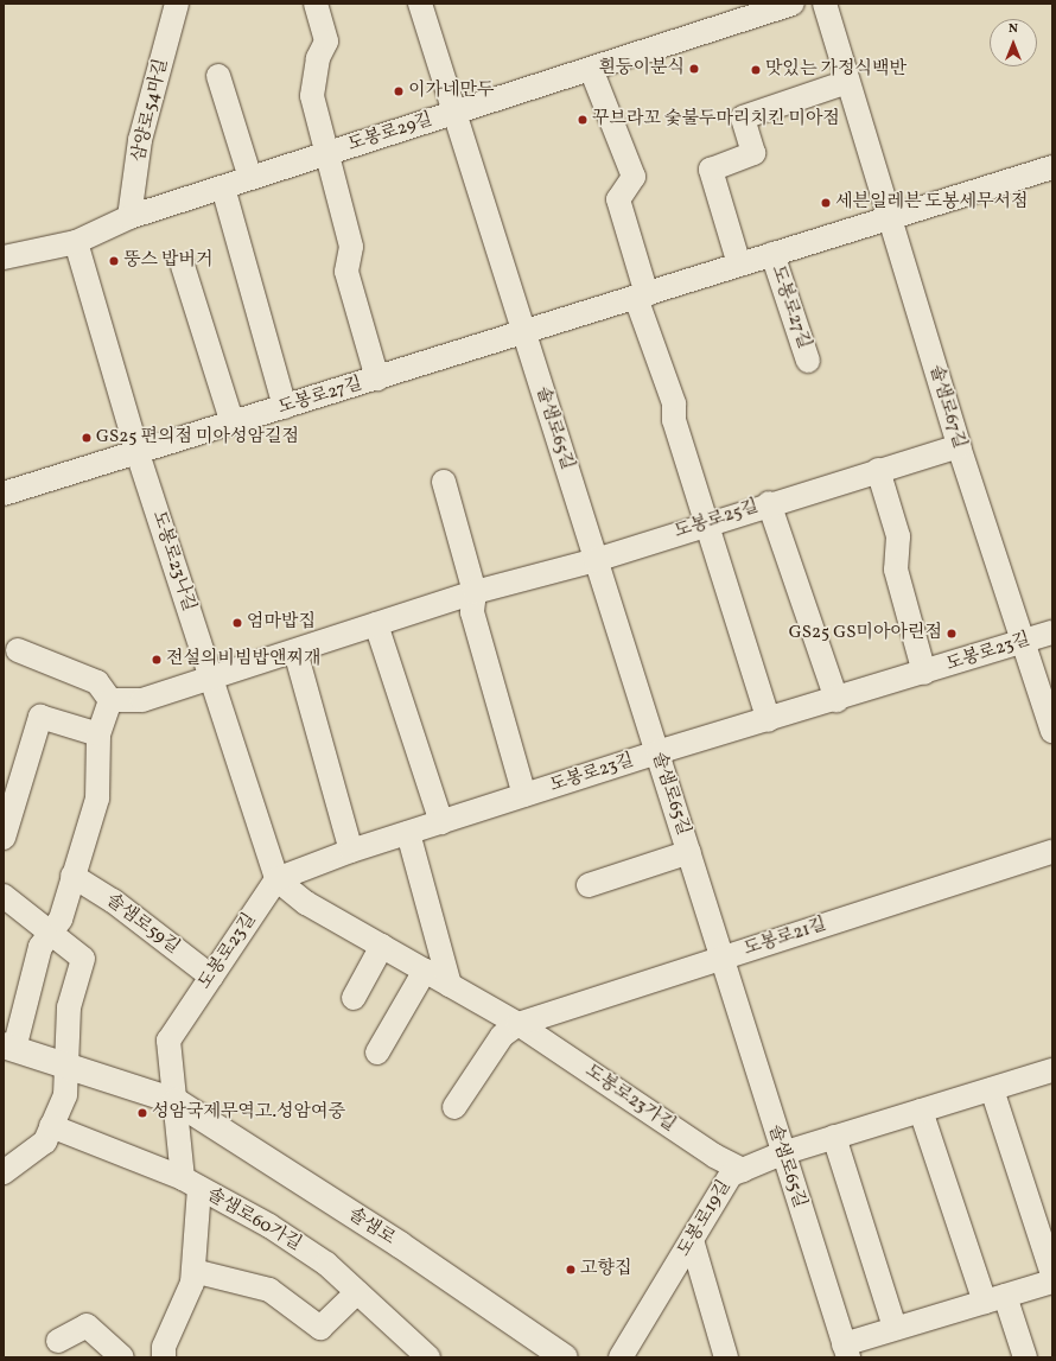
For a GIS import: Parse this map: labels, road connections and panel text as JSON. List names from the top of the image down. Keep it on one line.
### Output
{"streets":{"main road":["솔샘로"],"street":["삼양로54마길","도봉로29길","도봉로27길","솔샘로67길","솔샘로65길","도봉로25길","도봉로23나길","도봉로23길","솔샘로59길","도봉로21길","도봉로23가길","도봉로19길","솔샘로60가길"]},"crossings":[["삼양로54마길","도봉로29길"],["도봉로29길","도봉로27길"],["도봉로29길","솔샘로65길"],["도봉로29길","도봉로23나길"],["도봉로27길","솔샘로67길"],["도봉로27길","솔샘로65길"],["도봉로27길","도봉로23나길"],["솔샘로67길","도봉로25길"],["솔샘로67길","도봉로23길"],["솔샘로65길","도봉로25길"],["솔샘로65길","도봉로23길"],["솔샘로65길","도봉로21길"],["솔샘로65길","도봉로19길"],["도봉로25길","도봉로23나길"],["도봉로25길","도봉로23길"],["도봉로23나길","도봉로23길"],["도봉로23나길","도봉로23가길"],["도봉로23길","솔샘로59길"],["도봉로23길","도봉로23가길"],["도봉로23길","솔샘로"],["도봉로21길","도봉로23가길"],["도봉로23가길","도봉로19길"]],"places":["흰둥이분식","맛있는 가정식백반","이가네만두","꾸브라꼬 숯불두마리치킨 미아점","세븐일레븐 도봉세무서점","뚱스 밥버거","GS25 편의점 미아성암길점","엄마밥집","GS25 GS미아아린점","전설의비빔밥앤찌개","성암국제무역고.성암여중","고향집"],"north":"top"}
